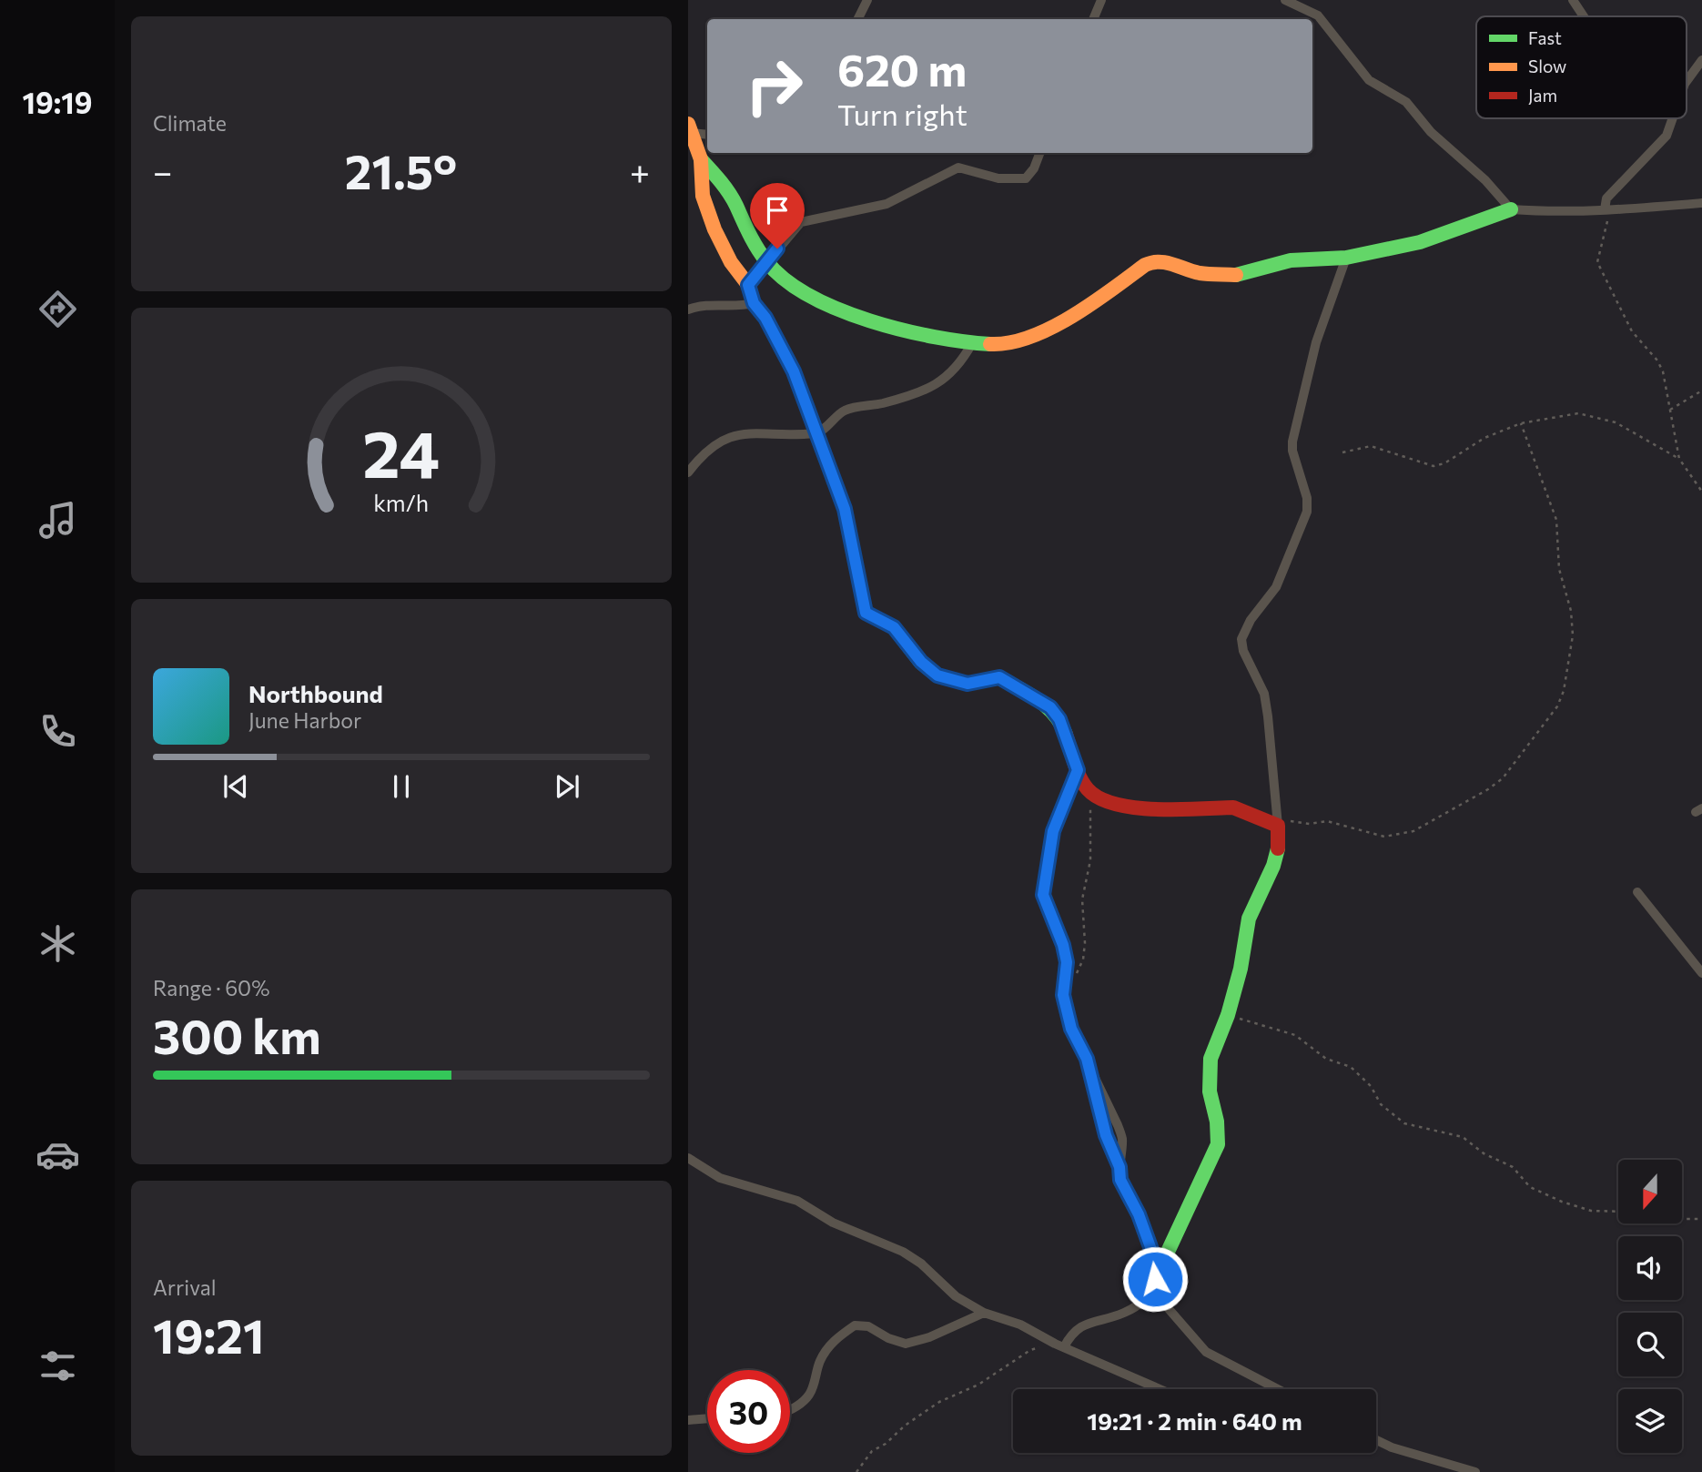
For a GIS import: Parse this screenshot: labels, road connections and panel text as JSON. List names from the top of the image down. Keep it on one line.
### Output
{"legend":["Fast","Slow","Jam"],"north":"bottom","page":{"tabs":"19:19","tile":["Climate",["Range · 60%","300 km"],["Arrival","19:21"]],"turn":["620 m","Turn right"],"heat":["−","21.5°","+"],"song":["Northbound","June Harbor"],"limit":"30","trip":"19:21 · 2 min · 640 m","gauge":["24","km/h"]}}
